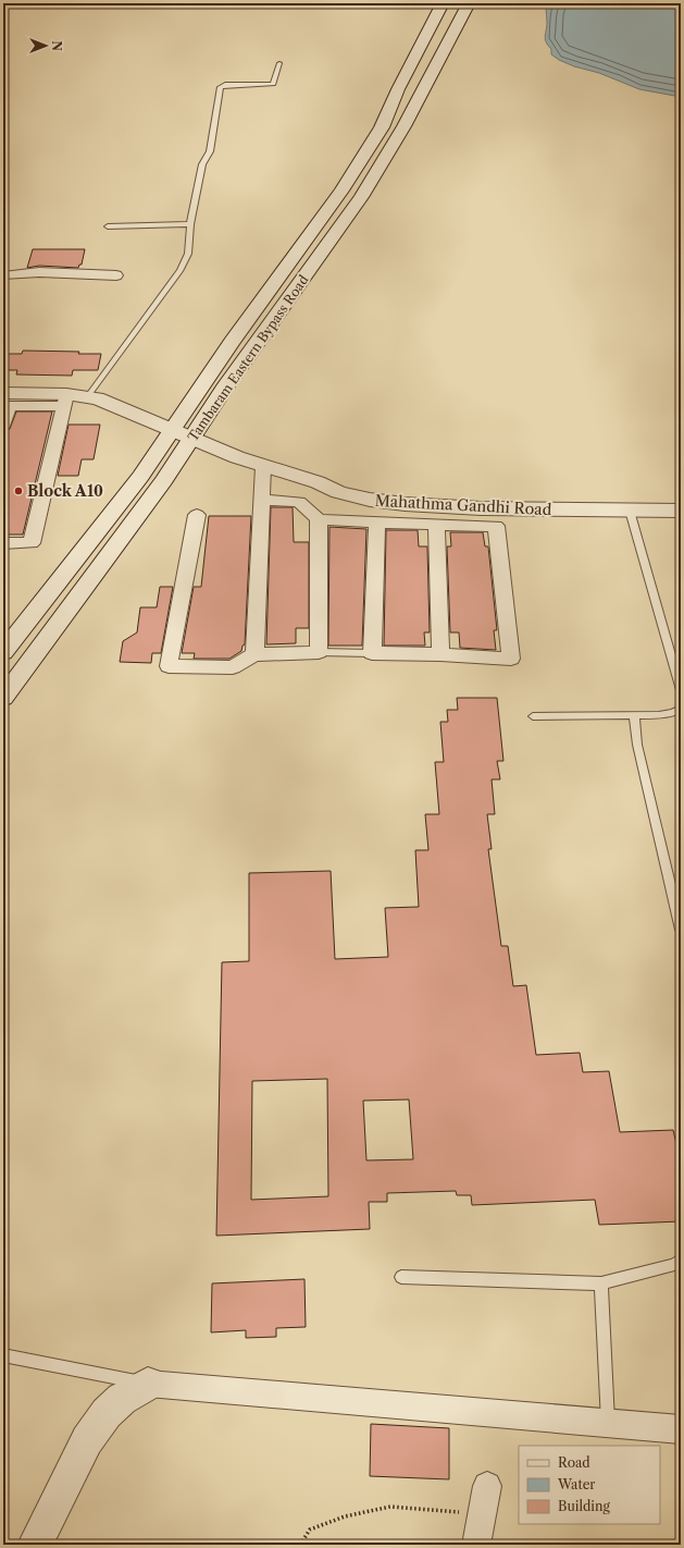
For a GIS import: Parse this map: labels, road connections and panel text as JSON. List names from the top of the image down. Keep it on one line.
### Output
{"streets":{"main road":["Tambaram Eastern Bypass Road","Mahathma Gandhi Road"]},"crossings":[["Tambaram Eastern Bypass Road","Mahathma Gandhi Road"]],"places":["Block A10"],"legend":["Road","Water","Building"],"north":"right"}
